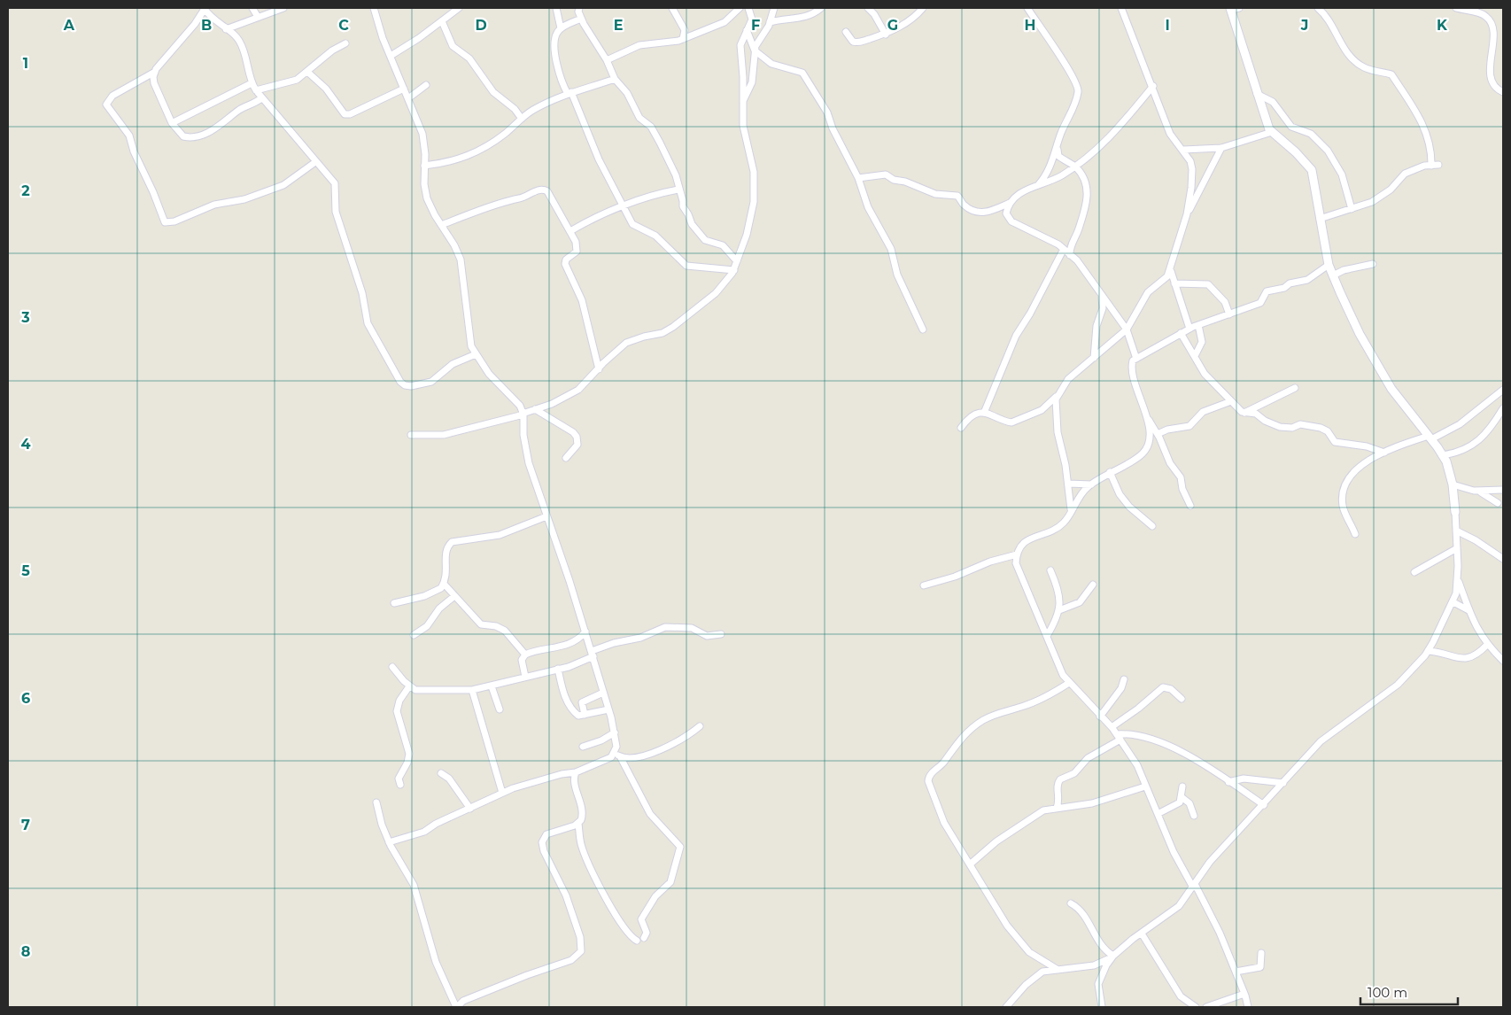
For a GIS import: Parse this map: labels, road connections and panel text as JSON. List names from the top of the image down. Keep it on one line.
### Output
{"scale_bar":"100 m","grid":{"columns":["A","B","C","D","E","F","G","H","I","J","K"],"rows":["1","2","3","4","5","6","7","8"]}}
